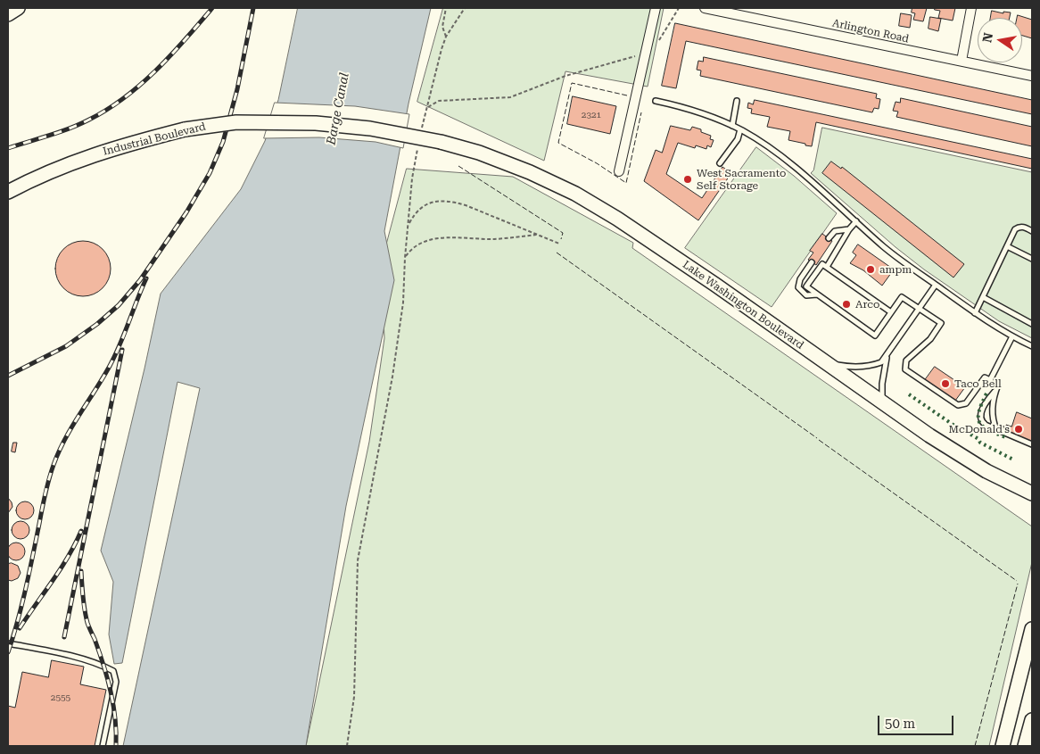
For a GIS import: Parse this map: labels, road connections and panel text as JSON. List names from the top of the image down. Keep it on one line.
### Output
{"streets":{"main road":["Industrial Boulevard","Lake Washington Boulevard"],"street":["Arlington Road"]},"crossings":[["Industrial Boulevard","Lake Washington Boulevard"]],"water":["Barge Canal"],"places":["West Sacramento Self Storage","ampm","Arco","Taco Bell","McDonald's"],"house_numbers":["2321","2555"],"scale_bar":"50 m","north":"left"}
